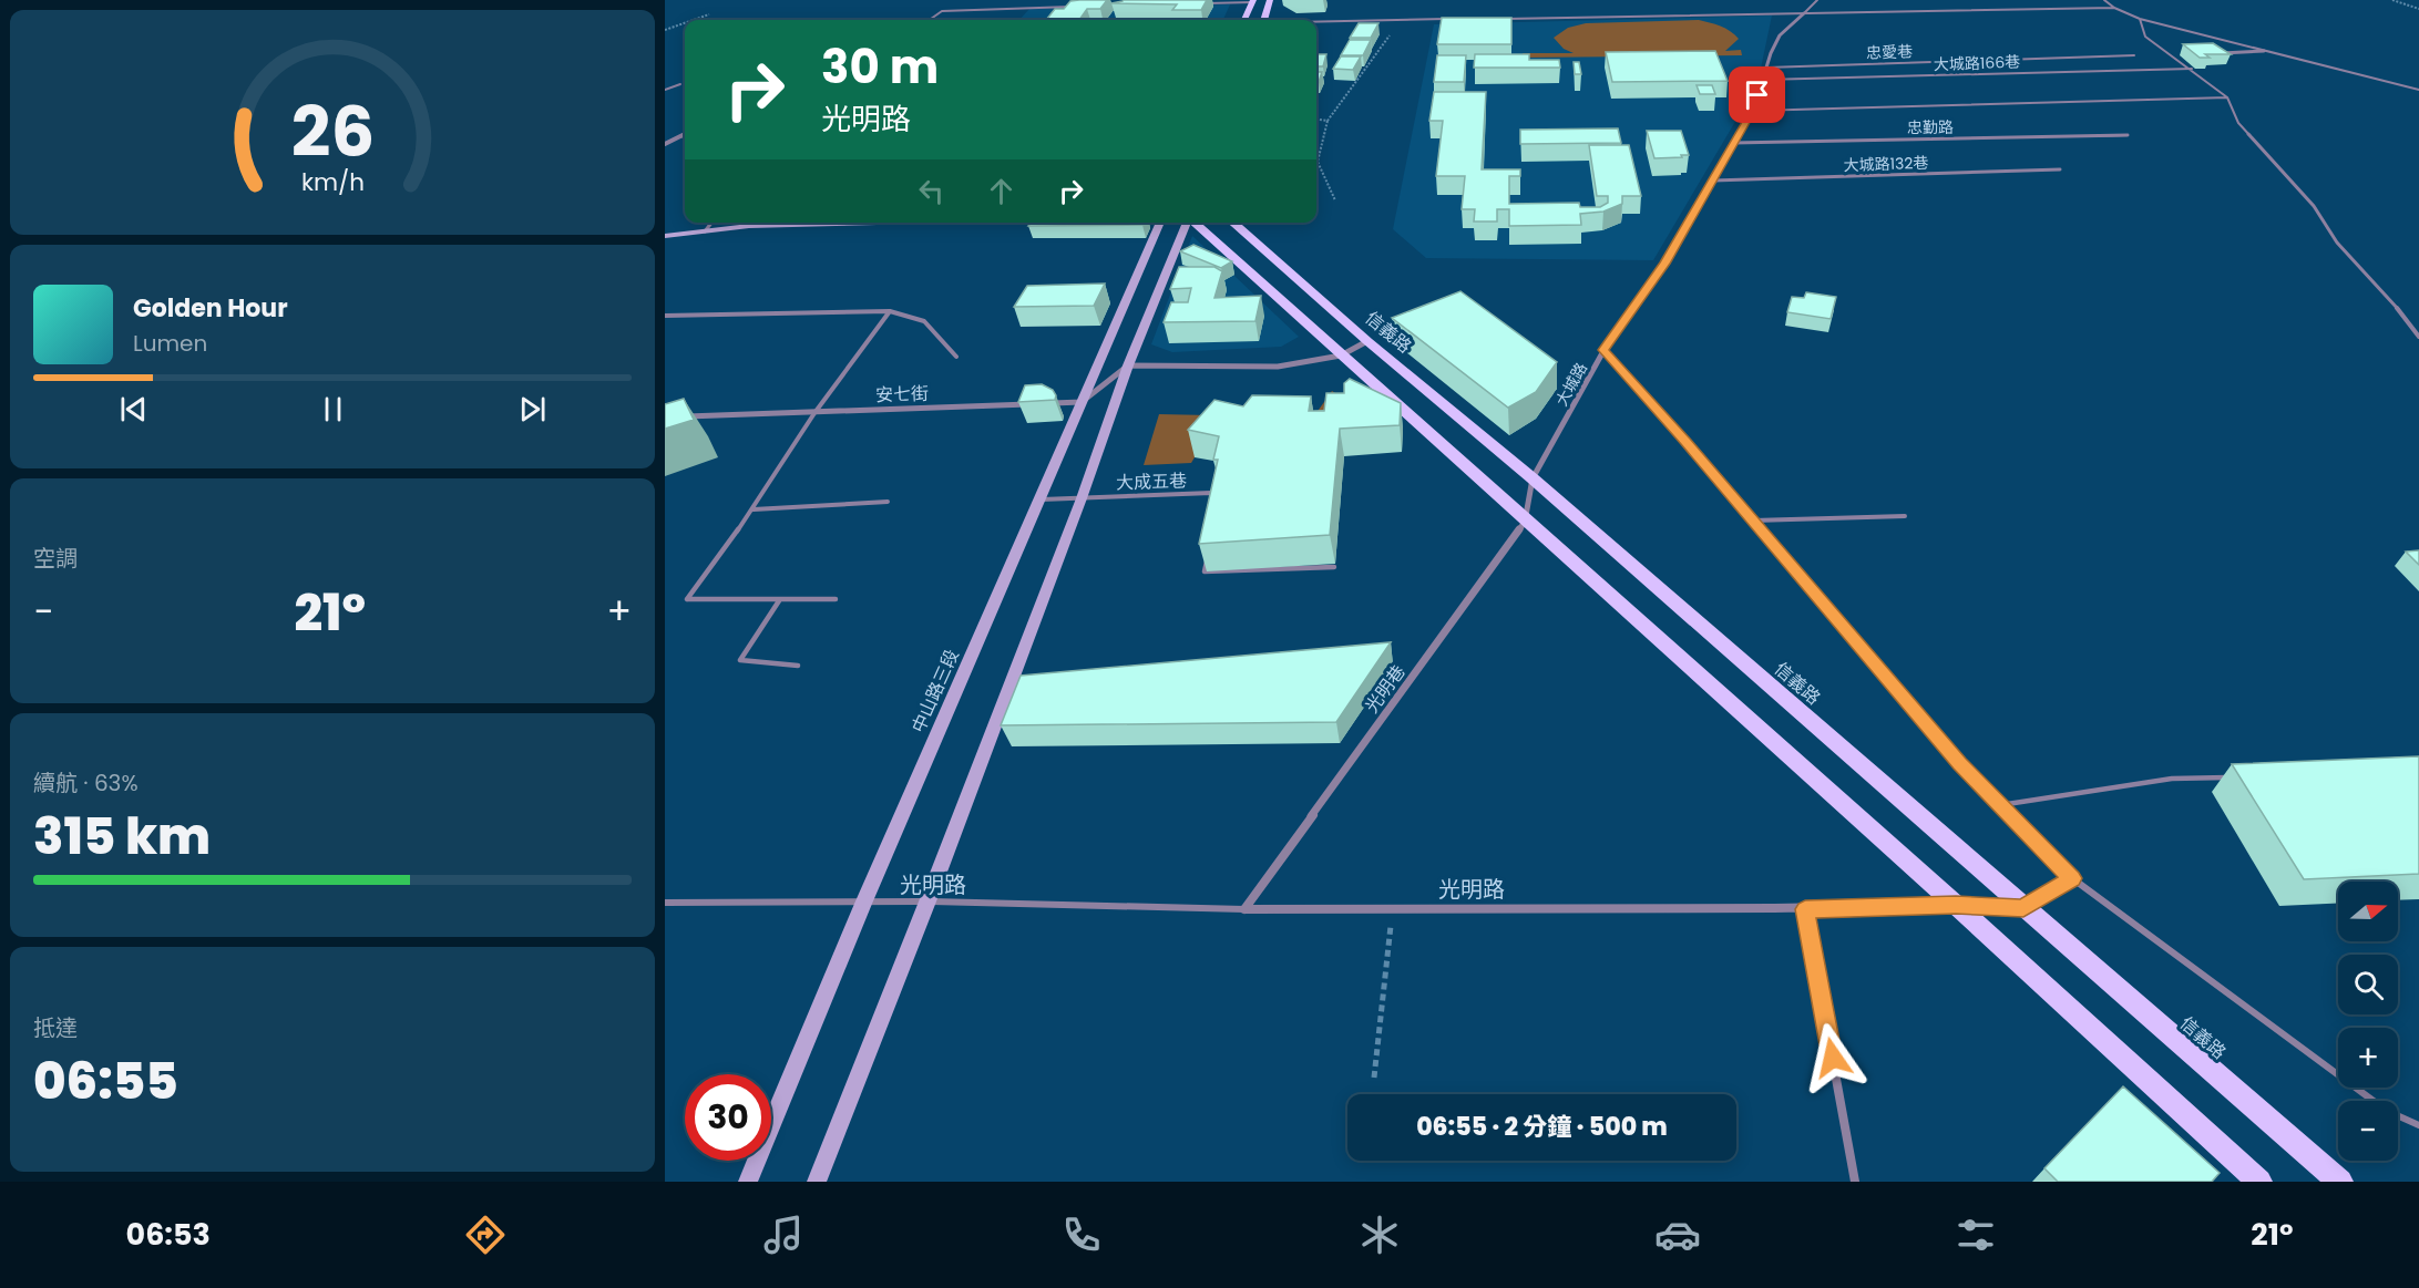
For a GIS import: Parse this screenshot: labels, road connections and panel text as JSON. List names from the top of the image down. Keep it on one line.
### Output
{"streets":{"main road":["信義路"],"street":["大城路","安七街","光明巷","中山路三段","光明路"],"lane":["忠愛巷","大城路166巷","忠勤路","大城路132巷","大成五巷"]},"crossings":[["忠愛巷","大城路"],["大城路166巷","大城路"],["忠勤路","大城路"],["大城路132巷","大城路"],["信義路","大城路"],["信義路","光明巷"],["信義路","光明路"],["大城路","光明巷"],["大成五巷","中山路三段"],["光明巷","光明路"],["中山路三段","光明路"]],"north":"right","page":{"turn":["30 m","光明路"],"song":["Golden Hour","Lumen"],"tile":["空調",["續航 · 63%","315 km"],["抵達","06:55"]],"heat":["−","21°","+"],"map_buttons":["+","−"],"limit":"30","trip":"06:55 · 2 分鐘 · 500 m","tabs":["06:53","21°"],"gauge":["26","km/h"]}}
